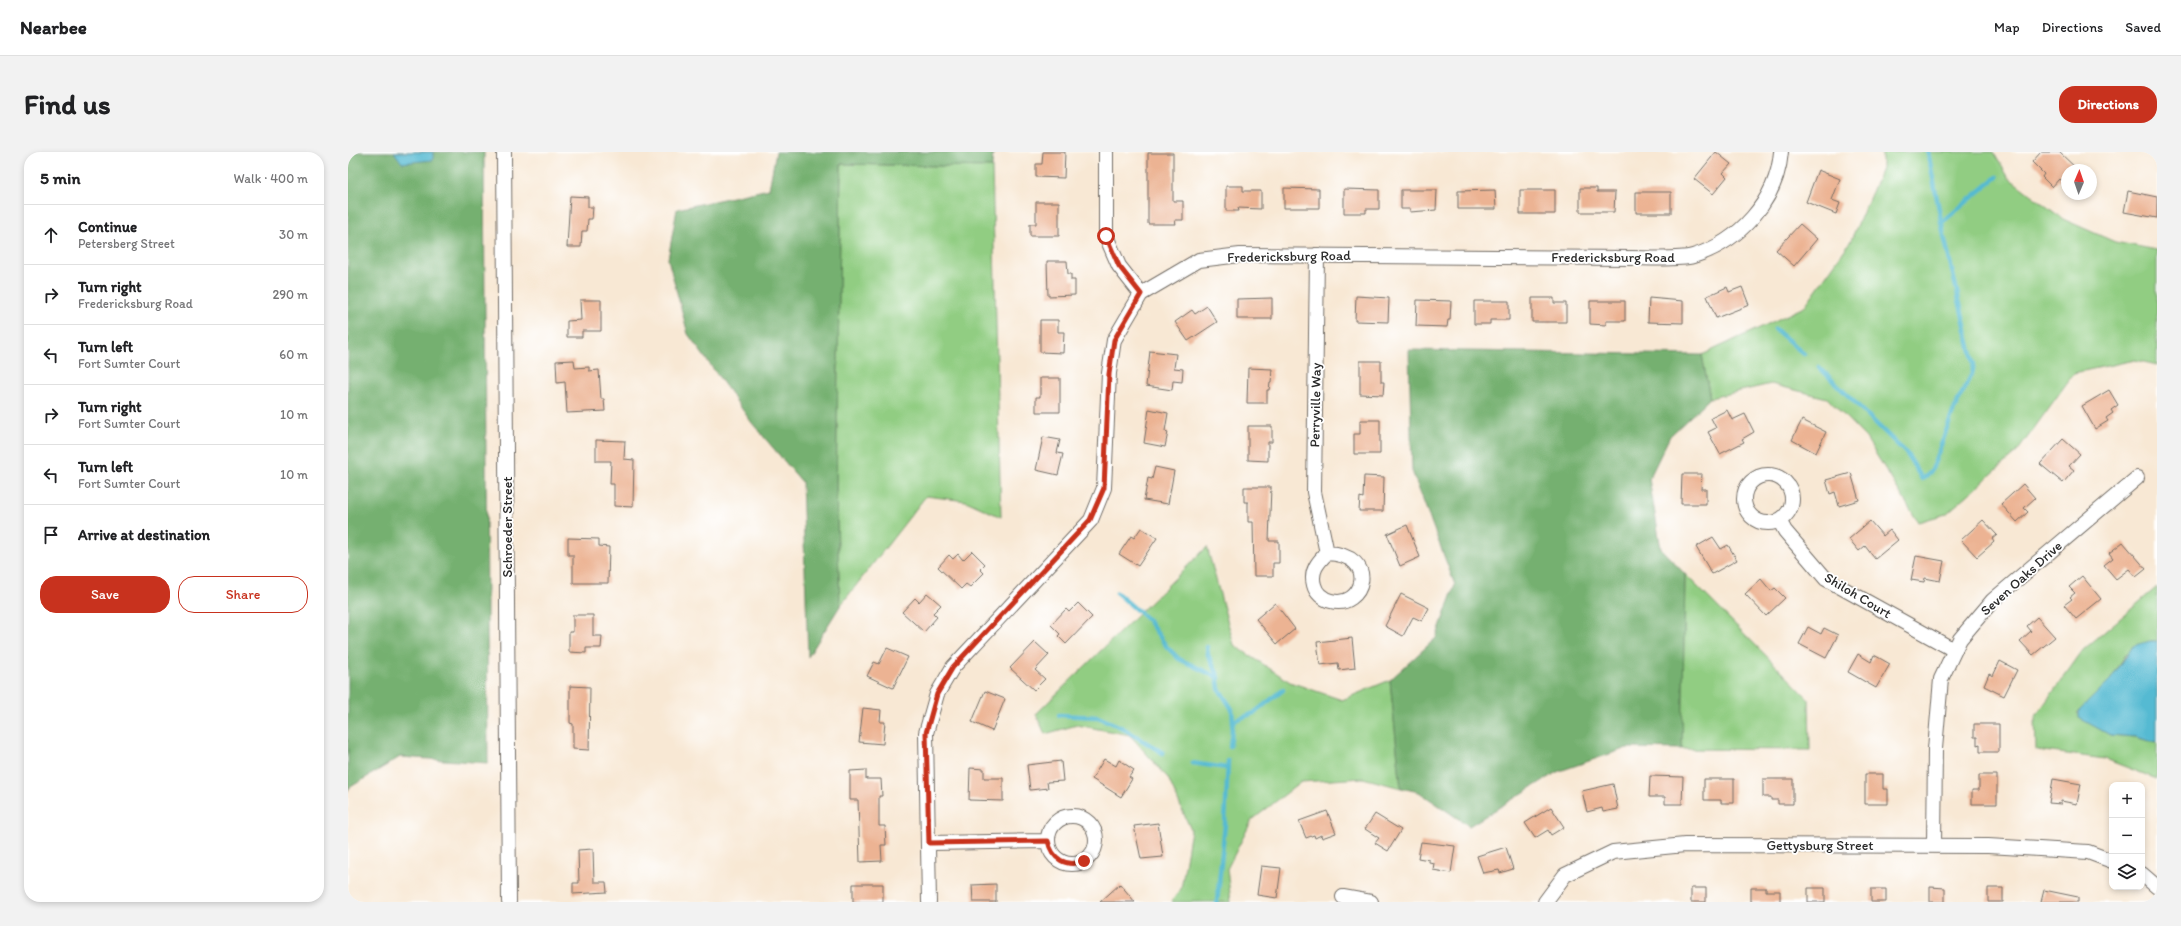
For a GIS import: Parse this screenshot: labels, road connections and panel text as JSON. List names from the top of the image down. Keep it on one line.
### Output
{"streets":{"street":["Fredericksburg Road","Perryville Way","Schroeder Street","Seven Oaks Drive","Shiloh Court","Gettysburg Street"]},"crossings":[["Fredericksburg Road","Perryville Way"],["Seven Oaks Drive","Shiloh Court"],["Seven Oaks Drive","Gettysburg Street"]],"north":"top","page":{"header":"Nearbee","nav":["Map","Directions","Saved"],"buttons":["Directions",["Save","Share"]],"title":"Find us","heading":["5 min","Walk · 400 m"],"list":[["Continue","Petersberg Street","30 m"],["Turn right","Fredericksburg Road","290 m"],["Turn left","Fort Sumter Court","60 m"],["Turn right","Fort Sumter Court","10 m"],["Turn left","Fort Sumter Court","10 m"],"Arrive at destination"],"map_buttons":["+","−"]}}
